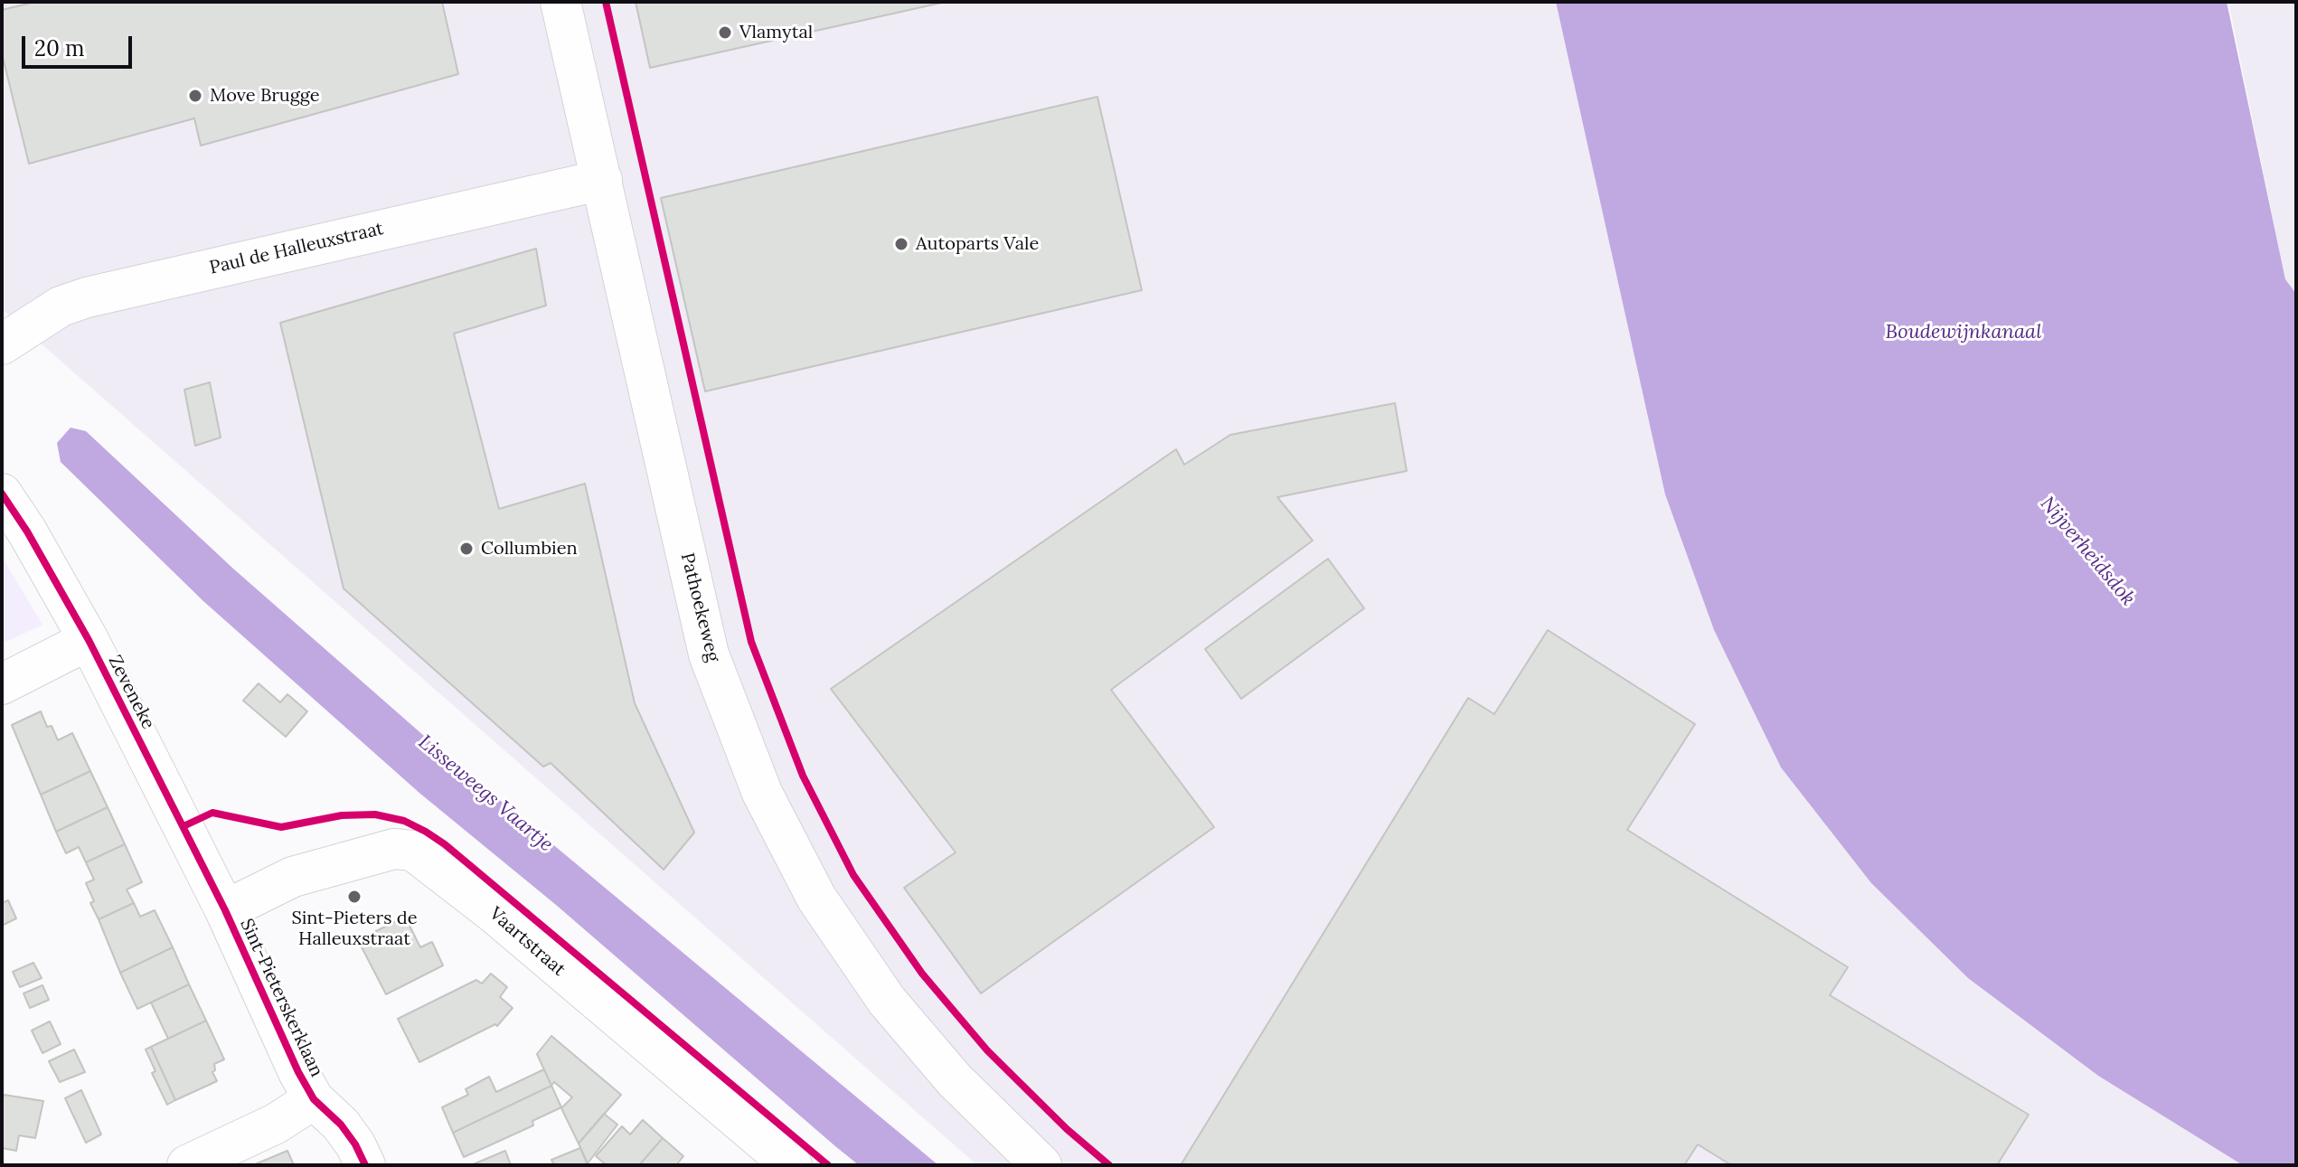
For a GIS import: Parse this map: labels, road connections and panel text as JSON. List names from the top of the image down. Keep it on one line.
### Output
{"streets":{"street":["Paul de Halleuxstraat","Pathoekeweg","Zeveneke","Vaartstraat","Sint-Pieterskerklaan"]},"crossings":[["Paul de Halleuxstraat","Pathoekeweg"],["Zeveneke","Vaartstraat"],["Zeveneke","Sint-Pieterskerklaan"],["Vaartstraat","Sint-Pieterskerklaan"]],"water":["Boudewijnkanaal","Nijverheidsdok","Lisseweegs Vaartje"],"places":["Vlamytal","Move Brugge","Autoparts Vale","Collumbien","Sint-Pieters de Halleuxstraat"],"scale_bar":"20 m"}
